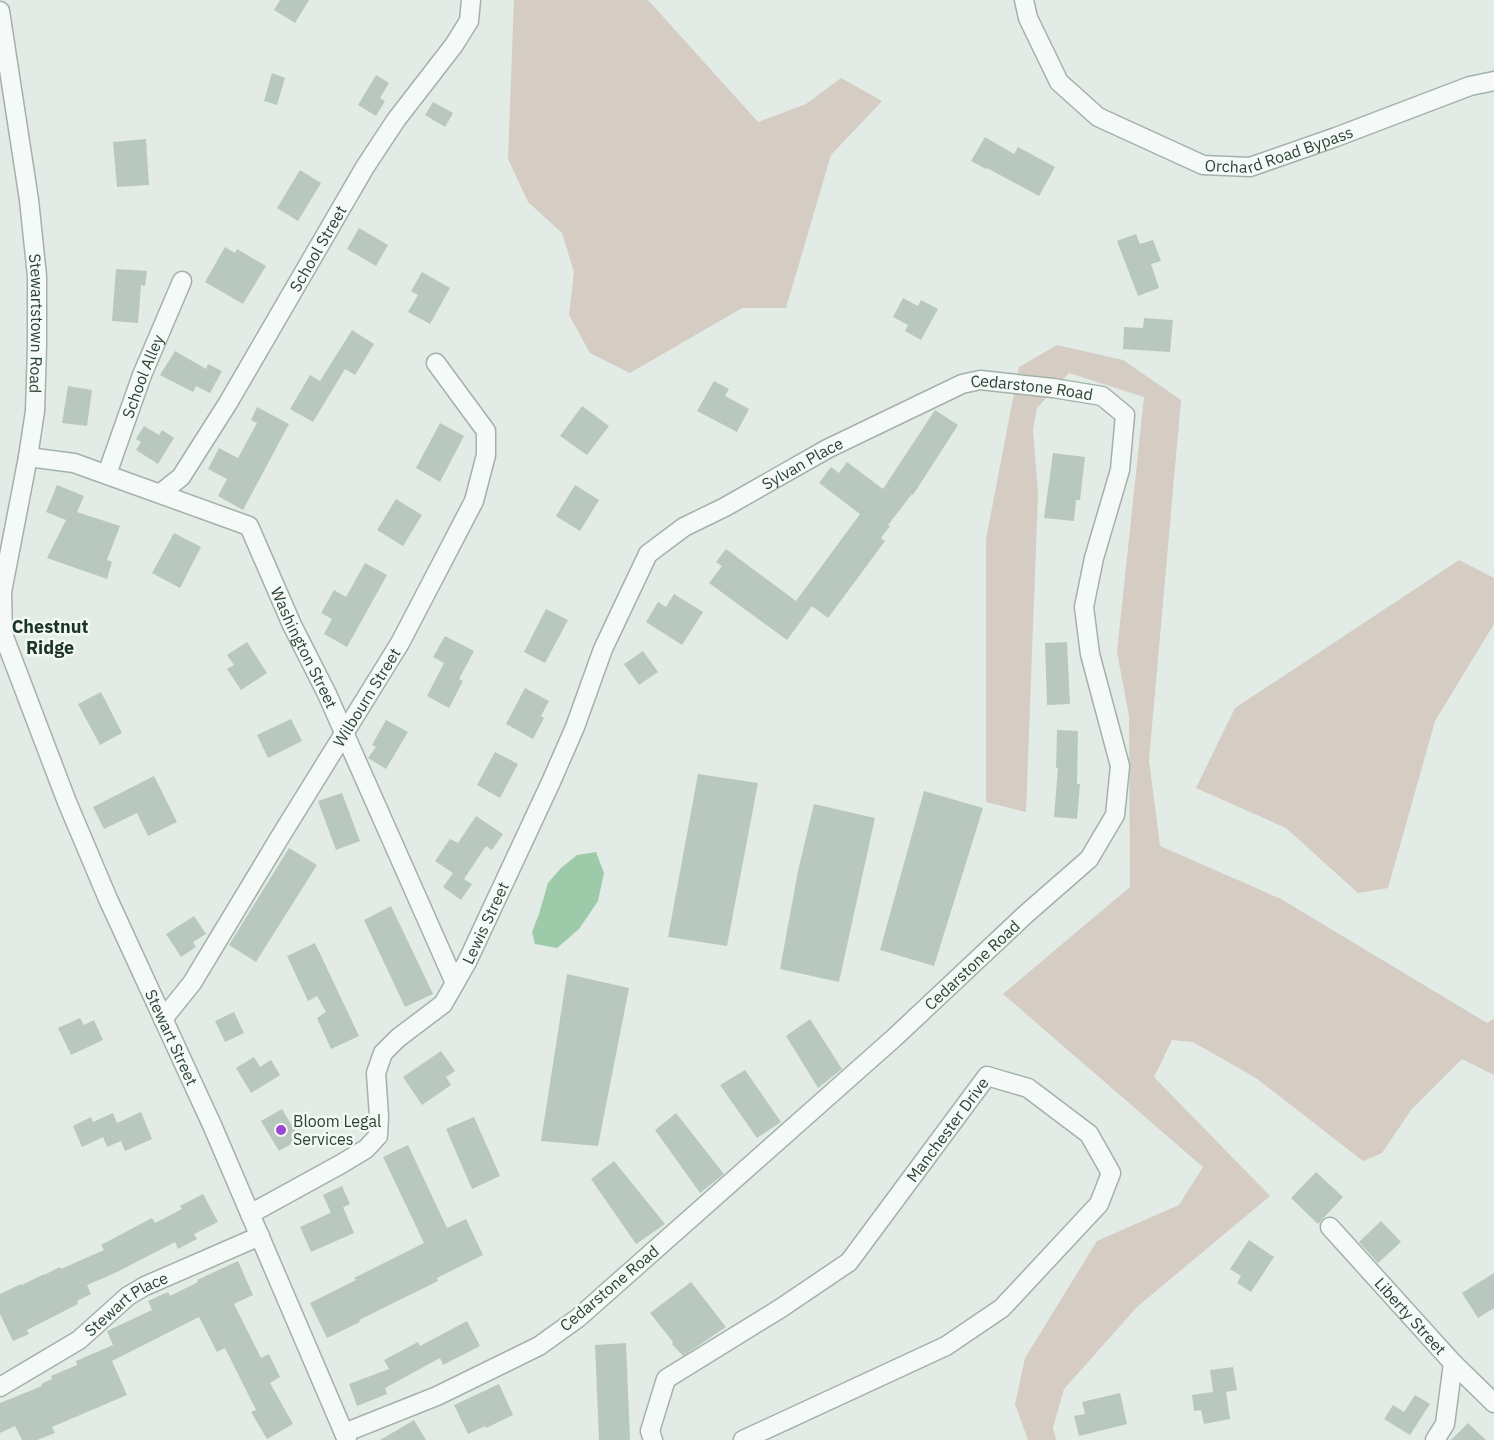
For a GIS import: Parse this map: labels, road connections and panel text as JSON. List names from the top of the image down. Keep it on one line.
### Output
{"streets":{"street":["Orchard Road Bypass","School Street","Stewartstown Road","School Alley","Cedarstone Road","Sylvan Place","Washington Street","Wilbourn Street","Lewis Street","Stewart Street","Manchester Drive","Stewart Place","Liberty Street"]},"crossings":[["School Street","Washington Street"],["Stewartstown Road","Washington Street"],["Stewartstown Road","Stewart Street"],["School Alley","Washington Street"],["Cedarstone Road","Sylvan Place"],["Cedarstone Road","Stewart Street"],["Sylvan Place","Lewis Street"],["Washington Street","Wilbourn Street"],["Washington Street","Lewis Street"],["Wilbourn Street","Stewart Street"],["Lewis Street","Stewart Street"],["Stewart Street","Stewart Place"]],"districts":["Chestnut Ridge"],"places":["Bloom Legal Services"]}
